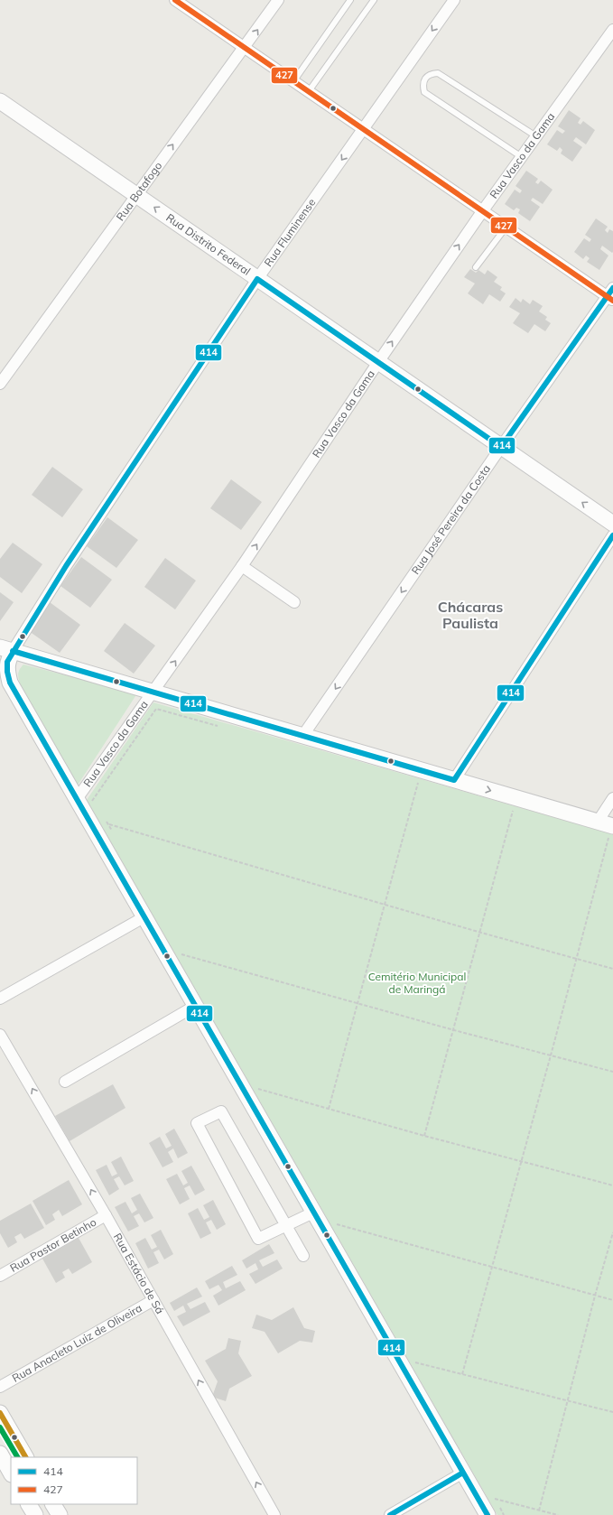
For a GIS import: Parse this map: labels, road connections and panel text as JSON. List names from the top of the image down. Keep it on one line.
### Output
{"streets":{"street":["Rua Vasco da Gama","Rua Botafogo","Rua Fluminense","Rua Distrito Federal","Rua José Pereira da Costa","Rua Pastor Betinho","Rua Estácio de Sá","Rua Anacleto Luiz de Oliveira"]},"crossings":[["Rua Vasco da Gama","Rua Distrito Federal"],["Rua Botafogo","Rua Distrito Federal"],["Rua Fluminense","Rua Distrito Federal"],["Rua Distrito Federal","Rua José Pereira da Costa"],["Rua Pastor Betinho","Rua Estácio de Sá"],["Rua Estácio de Sá","Rua Anacleto Luiz de Oliveira"]],"one_way":["Rua Vasco da Gama","Rua Botafogo","Rua Fluminense","Rua Distrito Federal","Rua José Pereira da Costa","Rua Estácio de Sá"],"districts":["Chácaras Paulista"],"parks":["Cemitério Municipal de Maringá"],"lines":["transit line 427","transit line 414"],"legend":["414","427"]}
